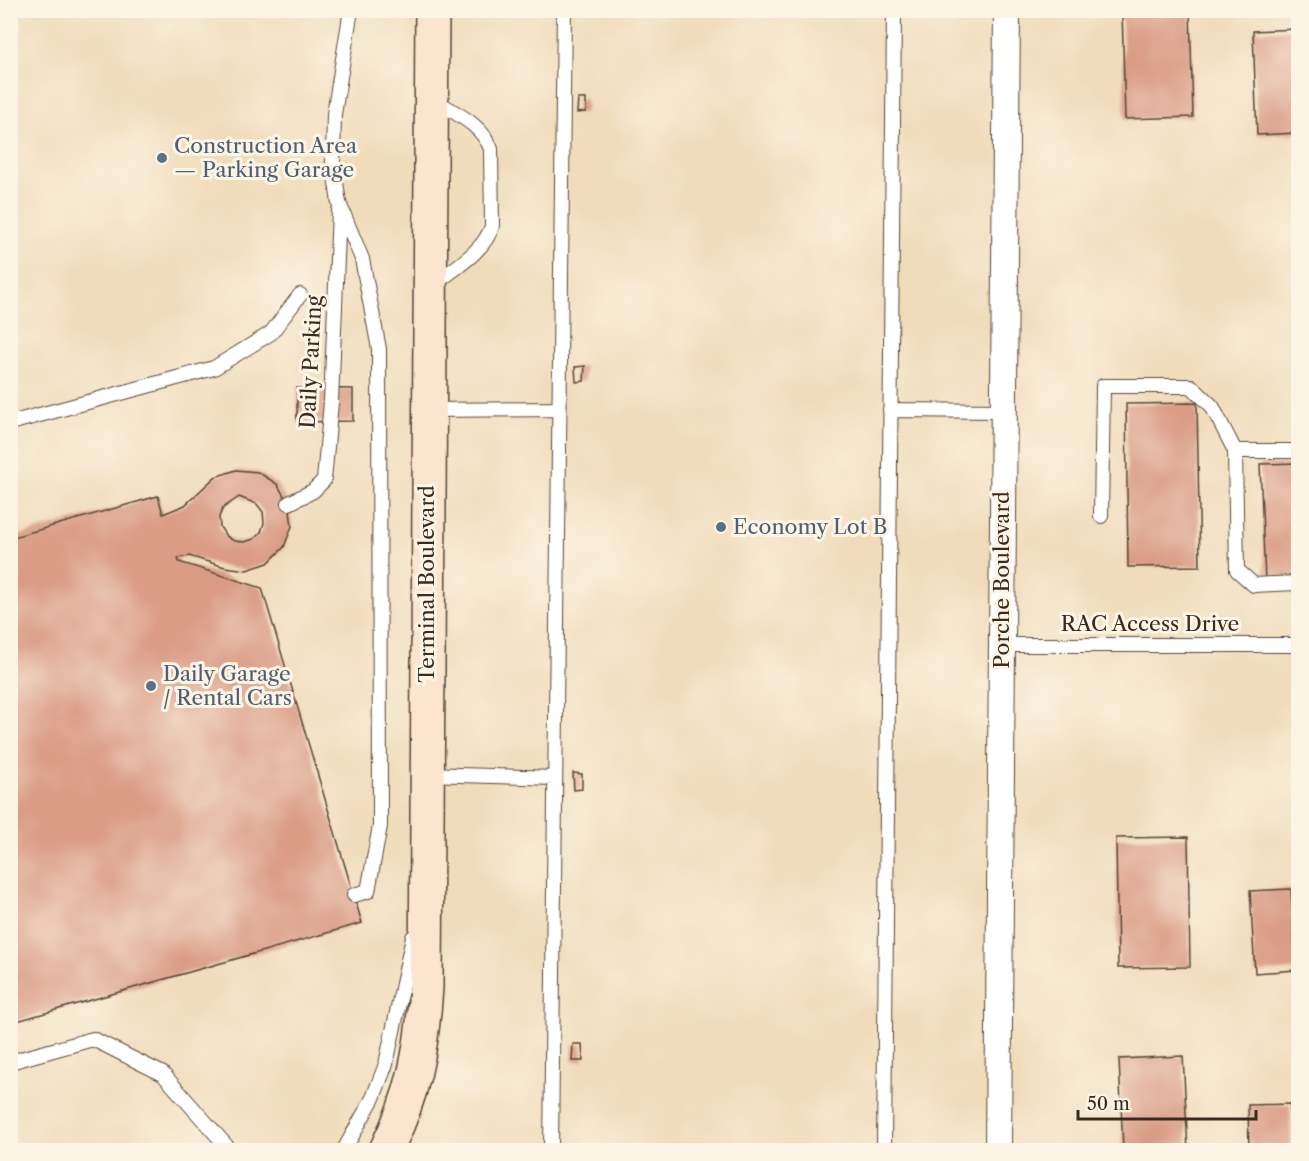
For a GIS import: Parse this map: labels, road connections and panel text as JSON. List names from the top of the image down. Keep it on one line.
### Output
{"streets":{"main road":["Terminal Boulevard"],"street":["Porche Boulevard"],"lane":["Daily Parking","RAC Access Drive"]},"crossings":[["Porche Boulevard","RAC Access Drive"]],"places":["Construction Area — Parking Garage","Economy Lot B","Daily Garage / Rental Cars"],"scale_bar":"50 m"}
